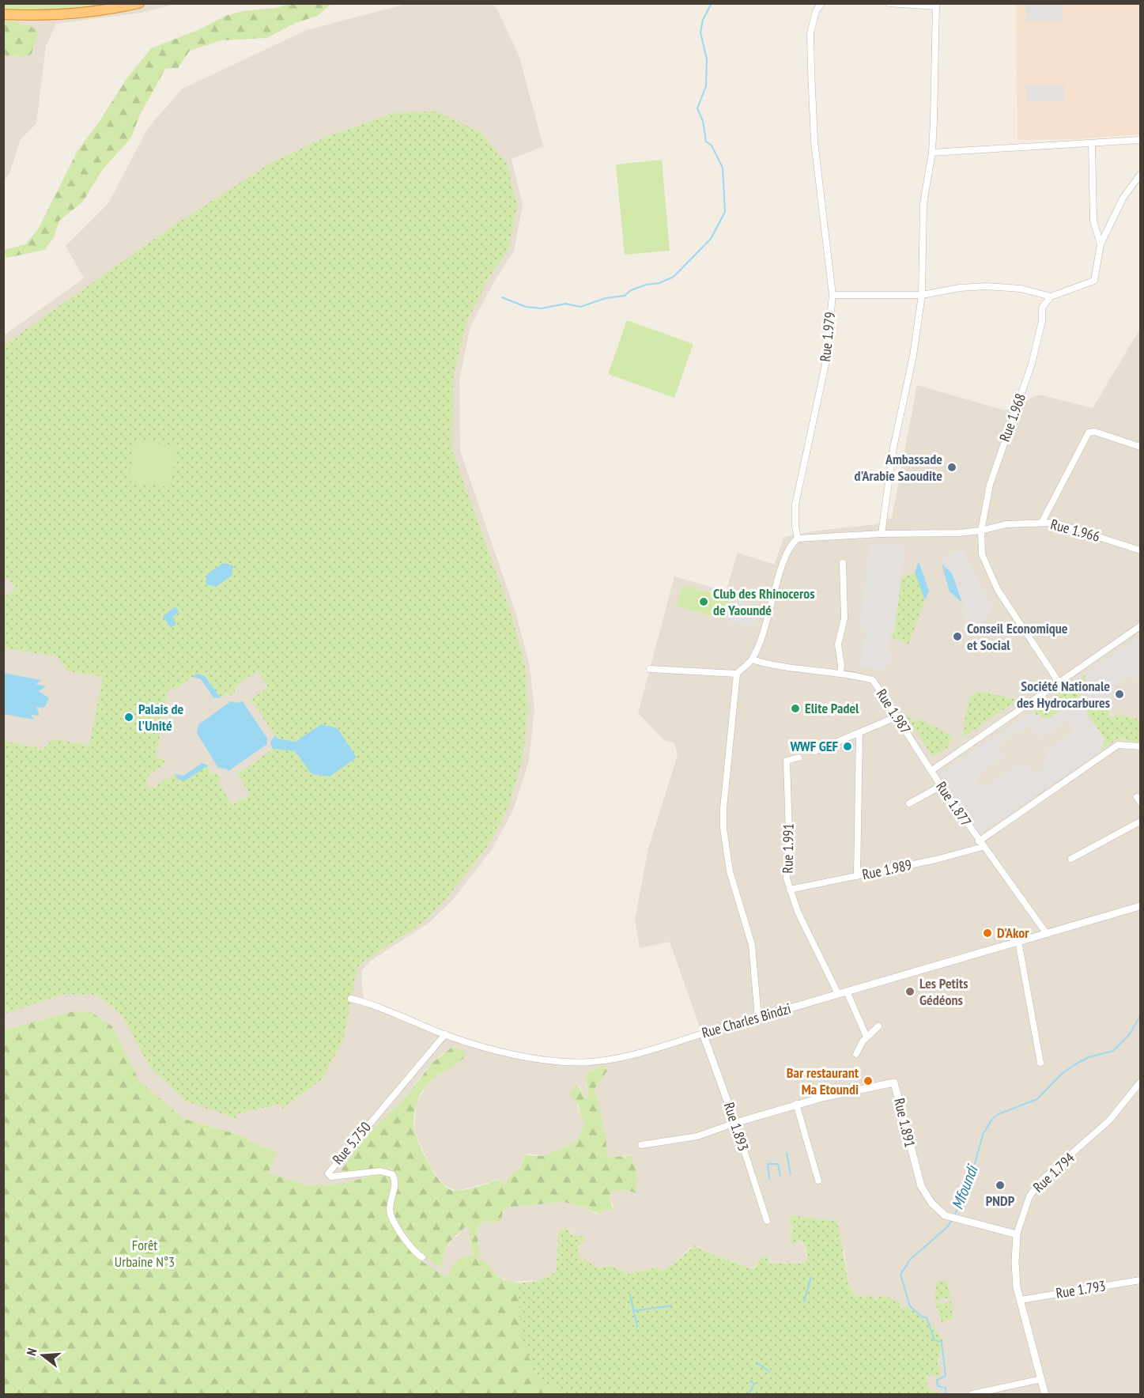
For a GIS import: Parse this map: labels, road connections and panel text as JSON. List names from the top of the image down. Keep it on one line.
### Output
{"streets":{"street":["Rue 1.979","Rue 1.968","Rue 1.966","Rue 1.987","Rue 1.877","Rue 1.991","Rue 1.989","Rue Charles Bindzi","Rue 1.891","Rue 1.893","Rue 5.750","Rue 1.794","Rue 1.793"]},"crossings":[["Rue 1.979","Rue 1.966"],["Rue 1.968","Rue 1.966"],["Rue 1.968","Rue 1.877"],["Rue 1.987","Rue 1.877"],["Rue 1.991","Rue 1.989"],["Rue 1.991","Rue Charles Bindzi"],["Rue Charles Bindzi","Rue 1.893"],["Rue Charles Bindzi","Rue 5.750"],["Rue 1.891","Rue 1.893"],["Rue 1.891","Rue 1.794"],["Rue 1.794","Rue 1.793"]],"water":["Mfoundi"],"parks":["Forêt Urbaine N°3"],"places":["Ambassade d'Arabie Saoudite","Club des Rhinoceros de Yaoundé","Conseil Economique et Social","Société Nationale des Hydrocarbures","Elite Padel","Palais de l'Unité","WWF GEF","D'Akor","Les Petits Gédéons","Bar restaurant Ma Etoundi","PNDP"],"north":"left"}
